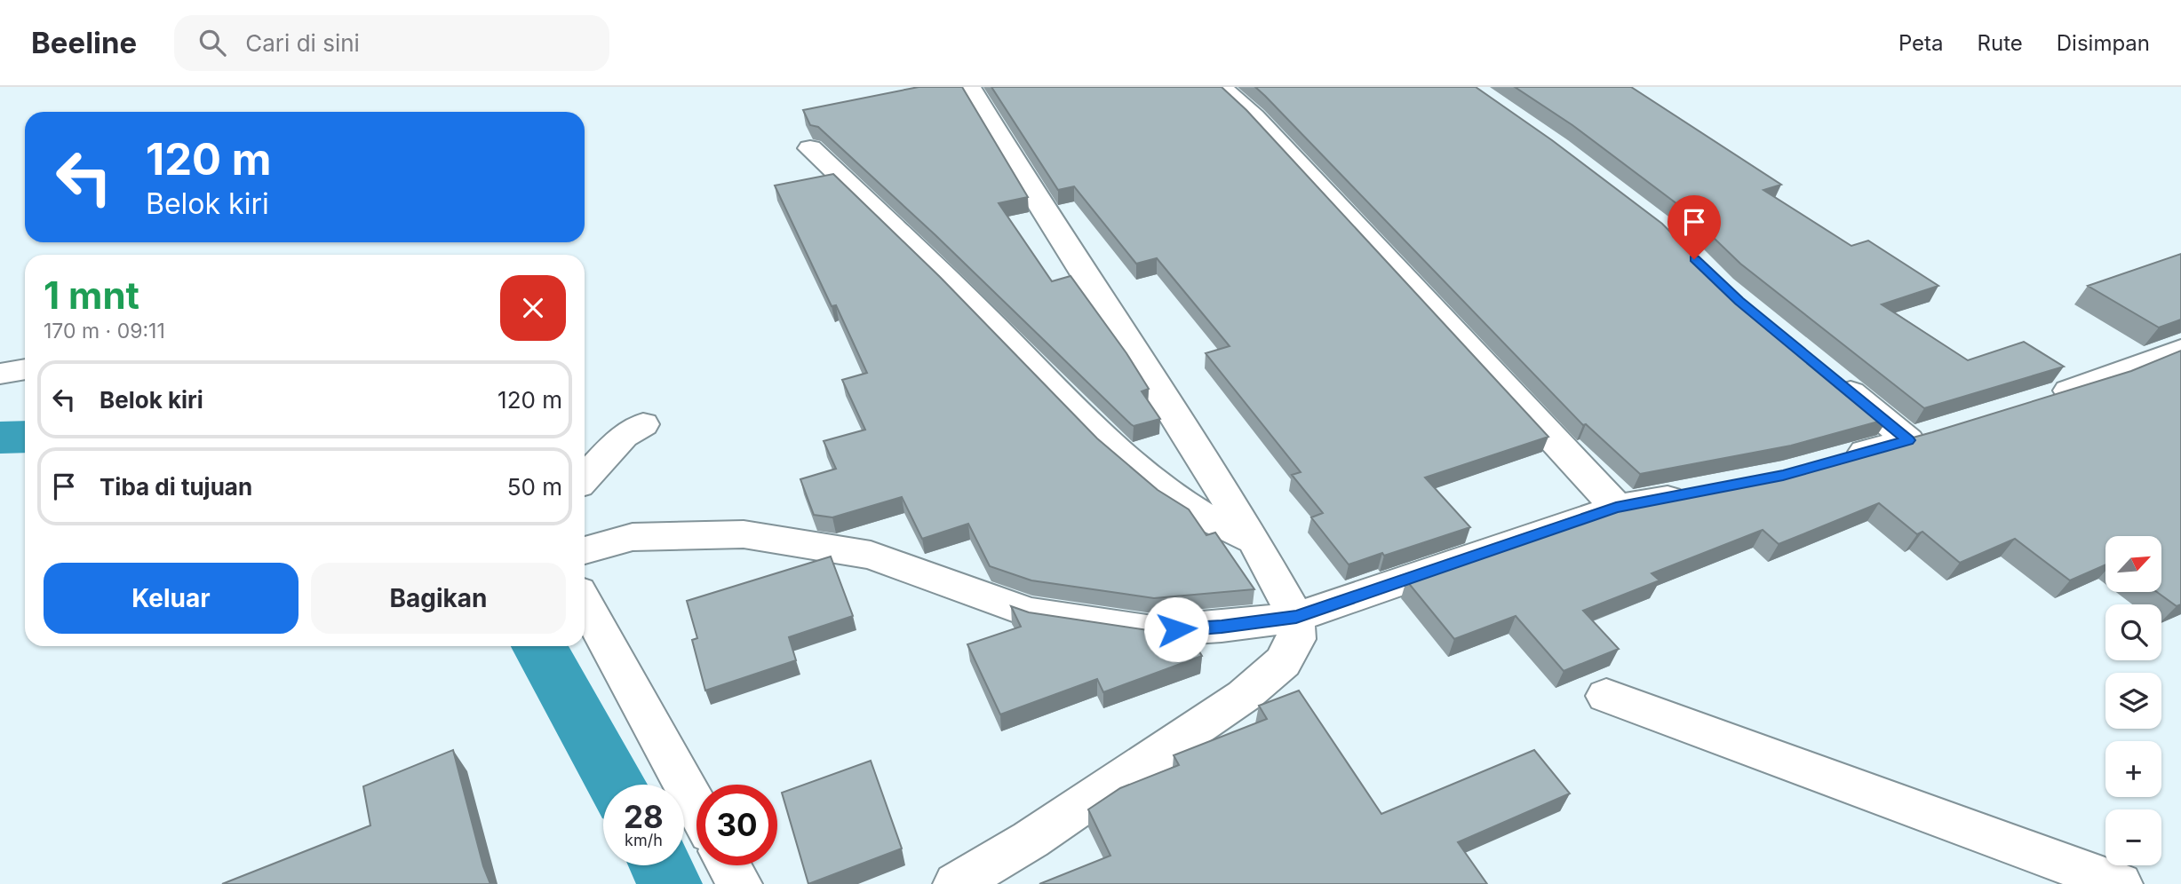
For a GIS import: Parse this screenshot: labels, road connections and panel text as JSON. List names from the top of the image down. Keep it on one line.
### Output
{"north":"top right","page":{"header":"Beeline","search":"Cari di sini","nav":["Peta","Rute","Disimpan"],"turn":["120 m","Belok kiri"],"heading":["1 mnt","170 m · 09:11"],"list":[{"name":"Belok kiri","value":"120 m"},{"name":"Tiba di tujuan","value":"50 m"}],"map_buttons":["+","−"],"buttons":["Keluar","Bagikan"],"speed":"28 km/h","limit":"30"}}
